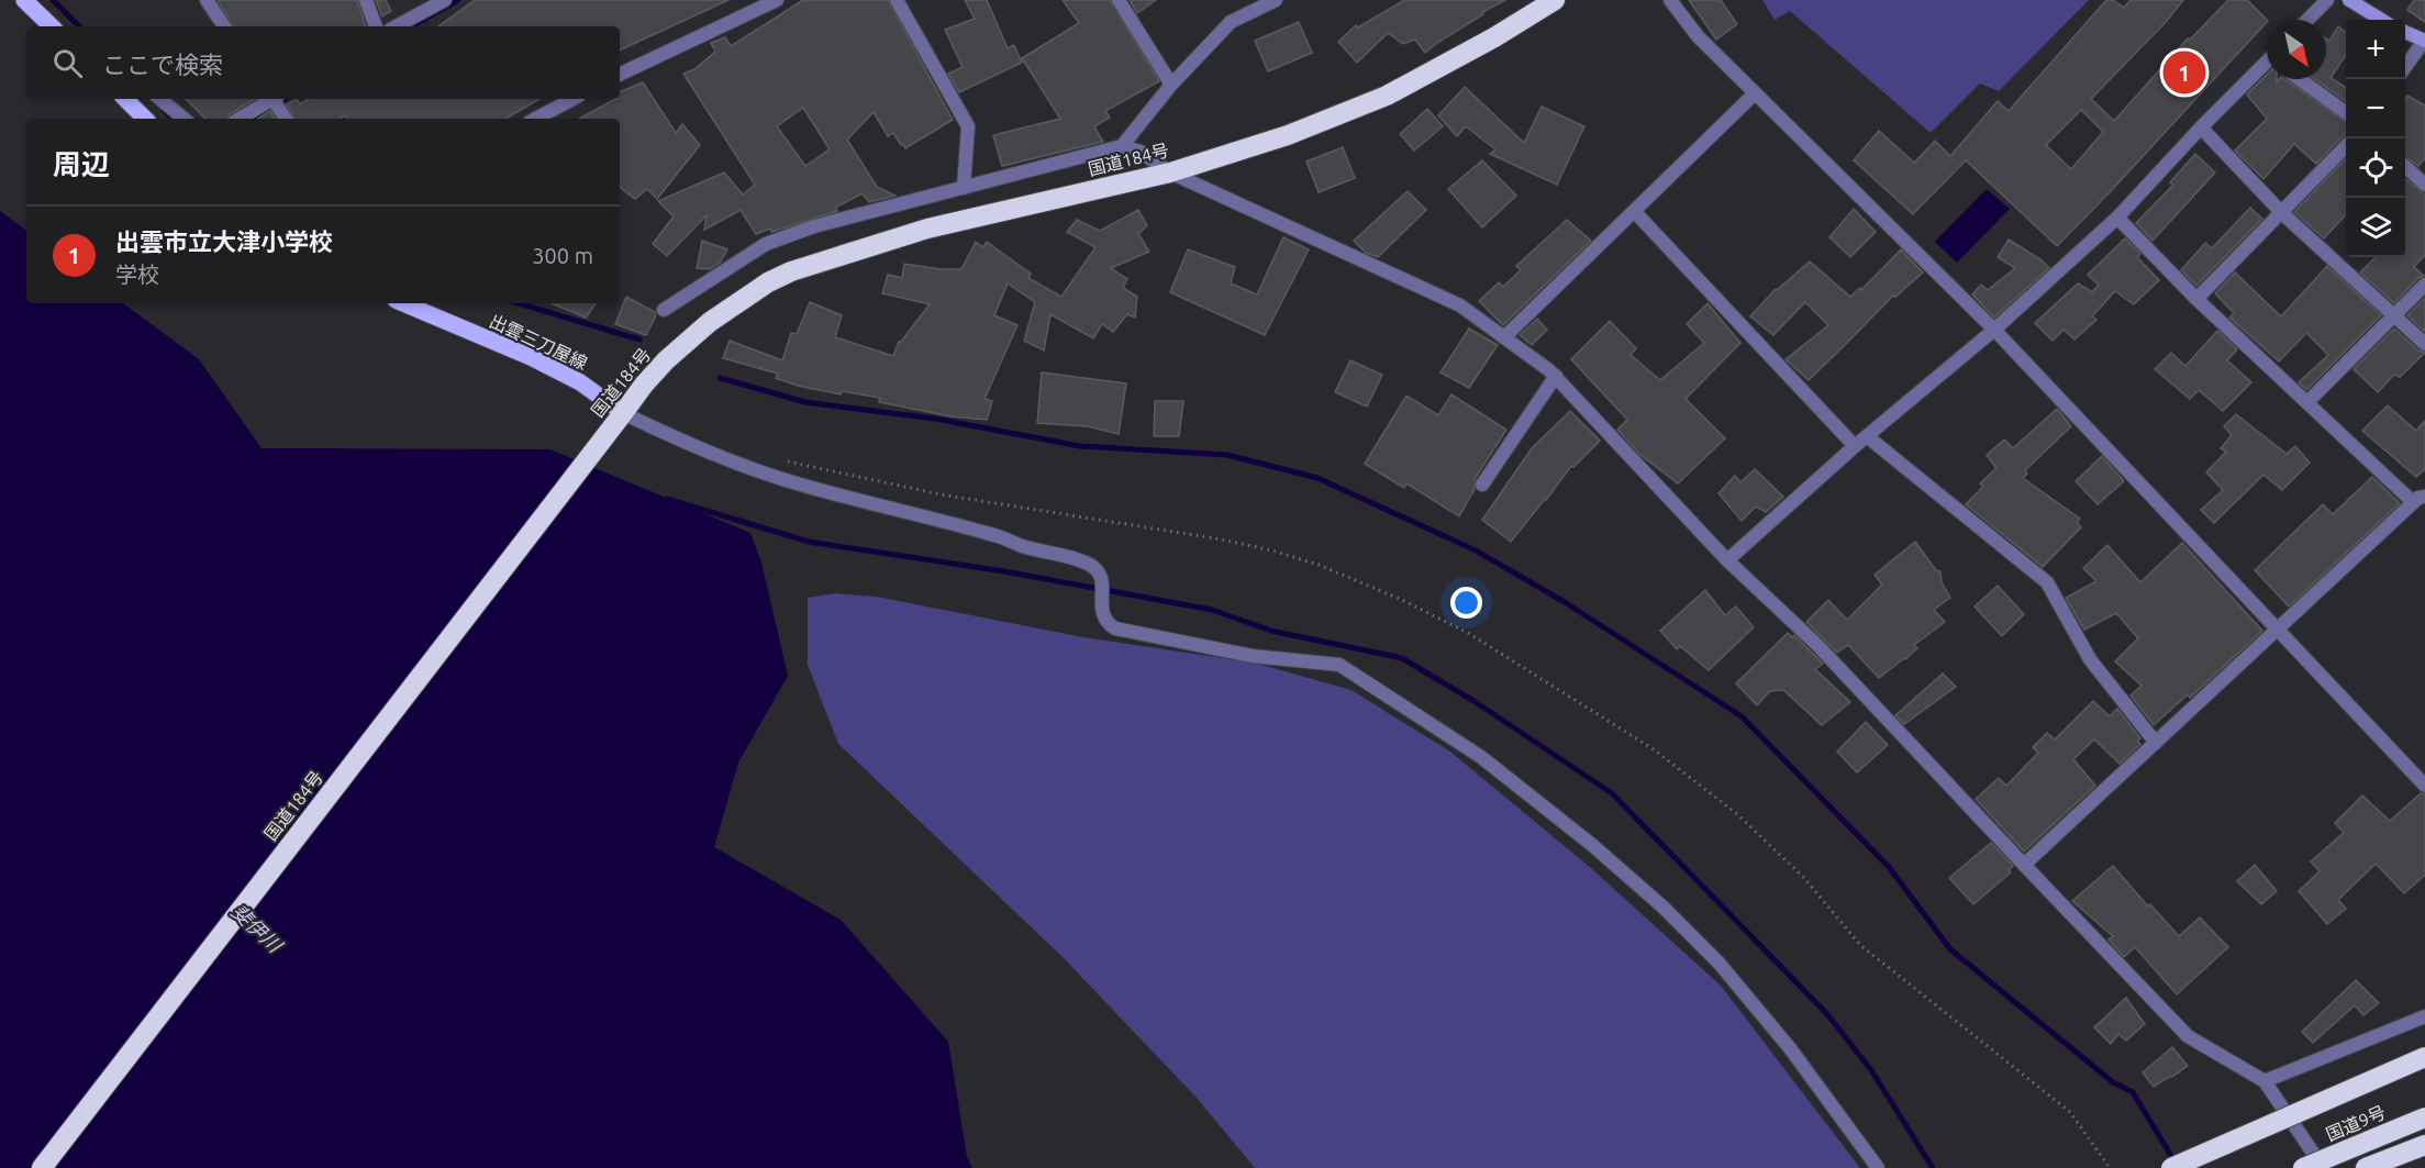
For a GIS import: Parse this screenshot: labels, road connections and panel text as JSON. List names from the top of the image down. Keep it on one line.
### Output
{"streets":{"highway":["国道184号","国道9号"],"main road":["出雲三刀屋線"]},"crossings":[["国道184号","出雲三刀屋線"]],"water":["斐伊川"],"north":"bottom right","page":{"map_buttons":["+","−"],"search":"ここで検索","pins":"1","heading":"周辺","list":[{"mark":"1","name":"出雲市立大津小学校","note":"学校","value":"300 m"}]}}
